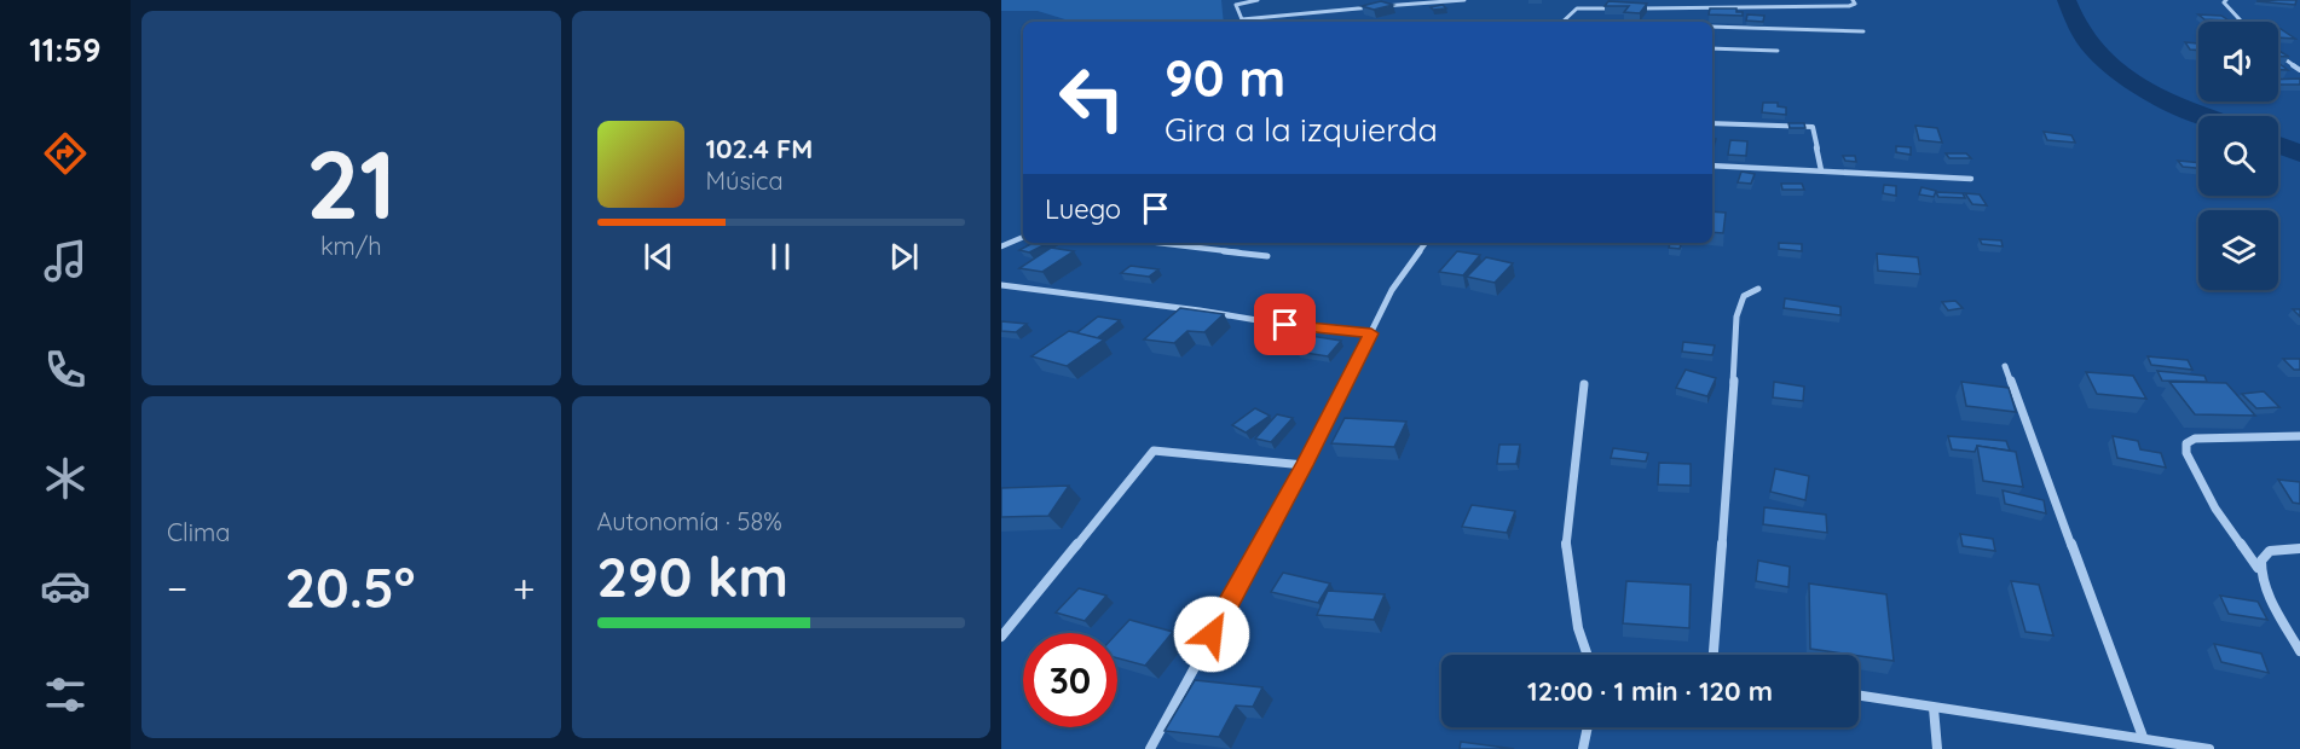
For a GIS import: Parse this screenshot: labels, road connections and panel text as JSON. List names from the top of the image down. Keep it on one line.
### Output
{"page":{"tabs":"11:59","tile":[["21","km/h"],"Clima",["Autonomía · 58%","290 km"]],"turn":["90 m","Gira a la izquierda"],"song":["102.4 FM","Música"],"then":"Luego","heat":["−","20.5°","+"],"limit":"30","trip":"12:00 · 1 min · 120 m"}}
